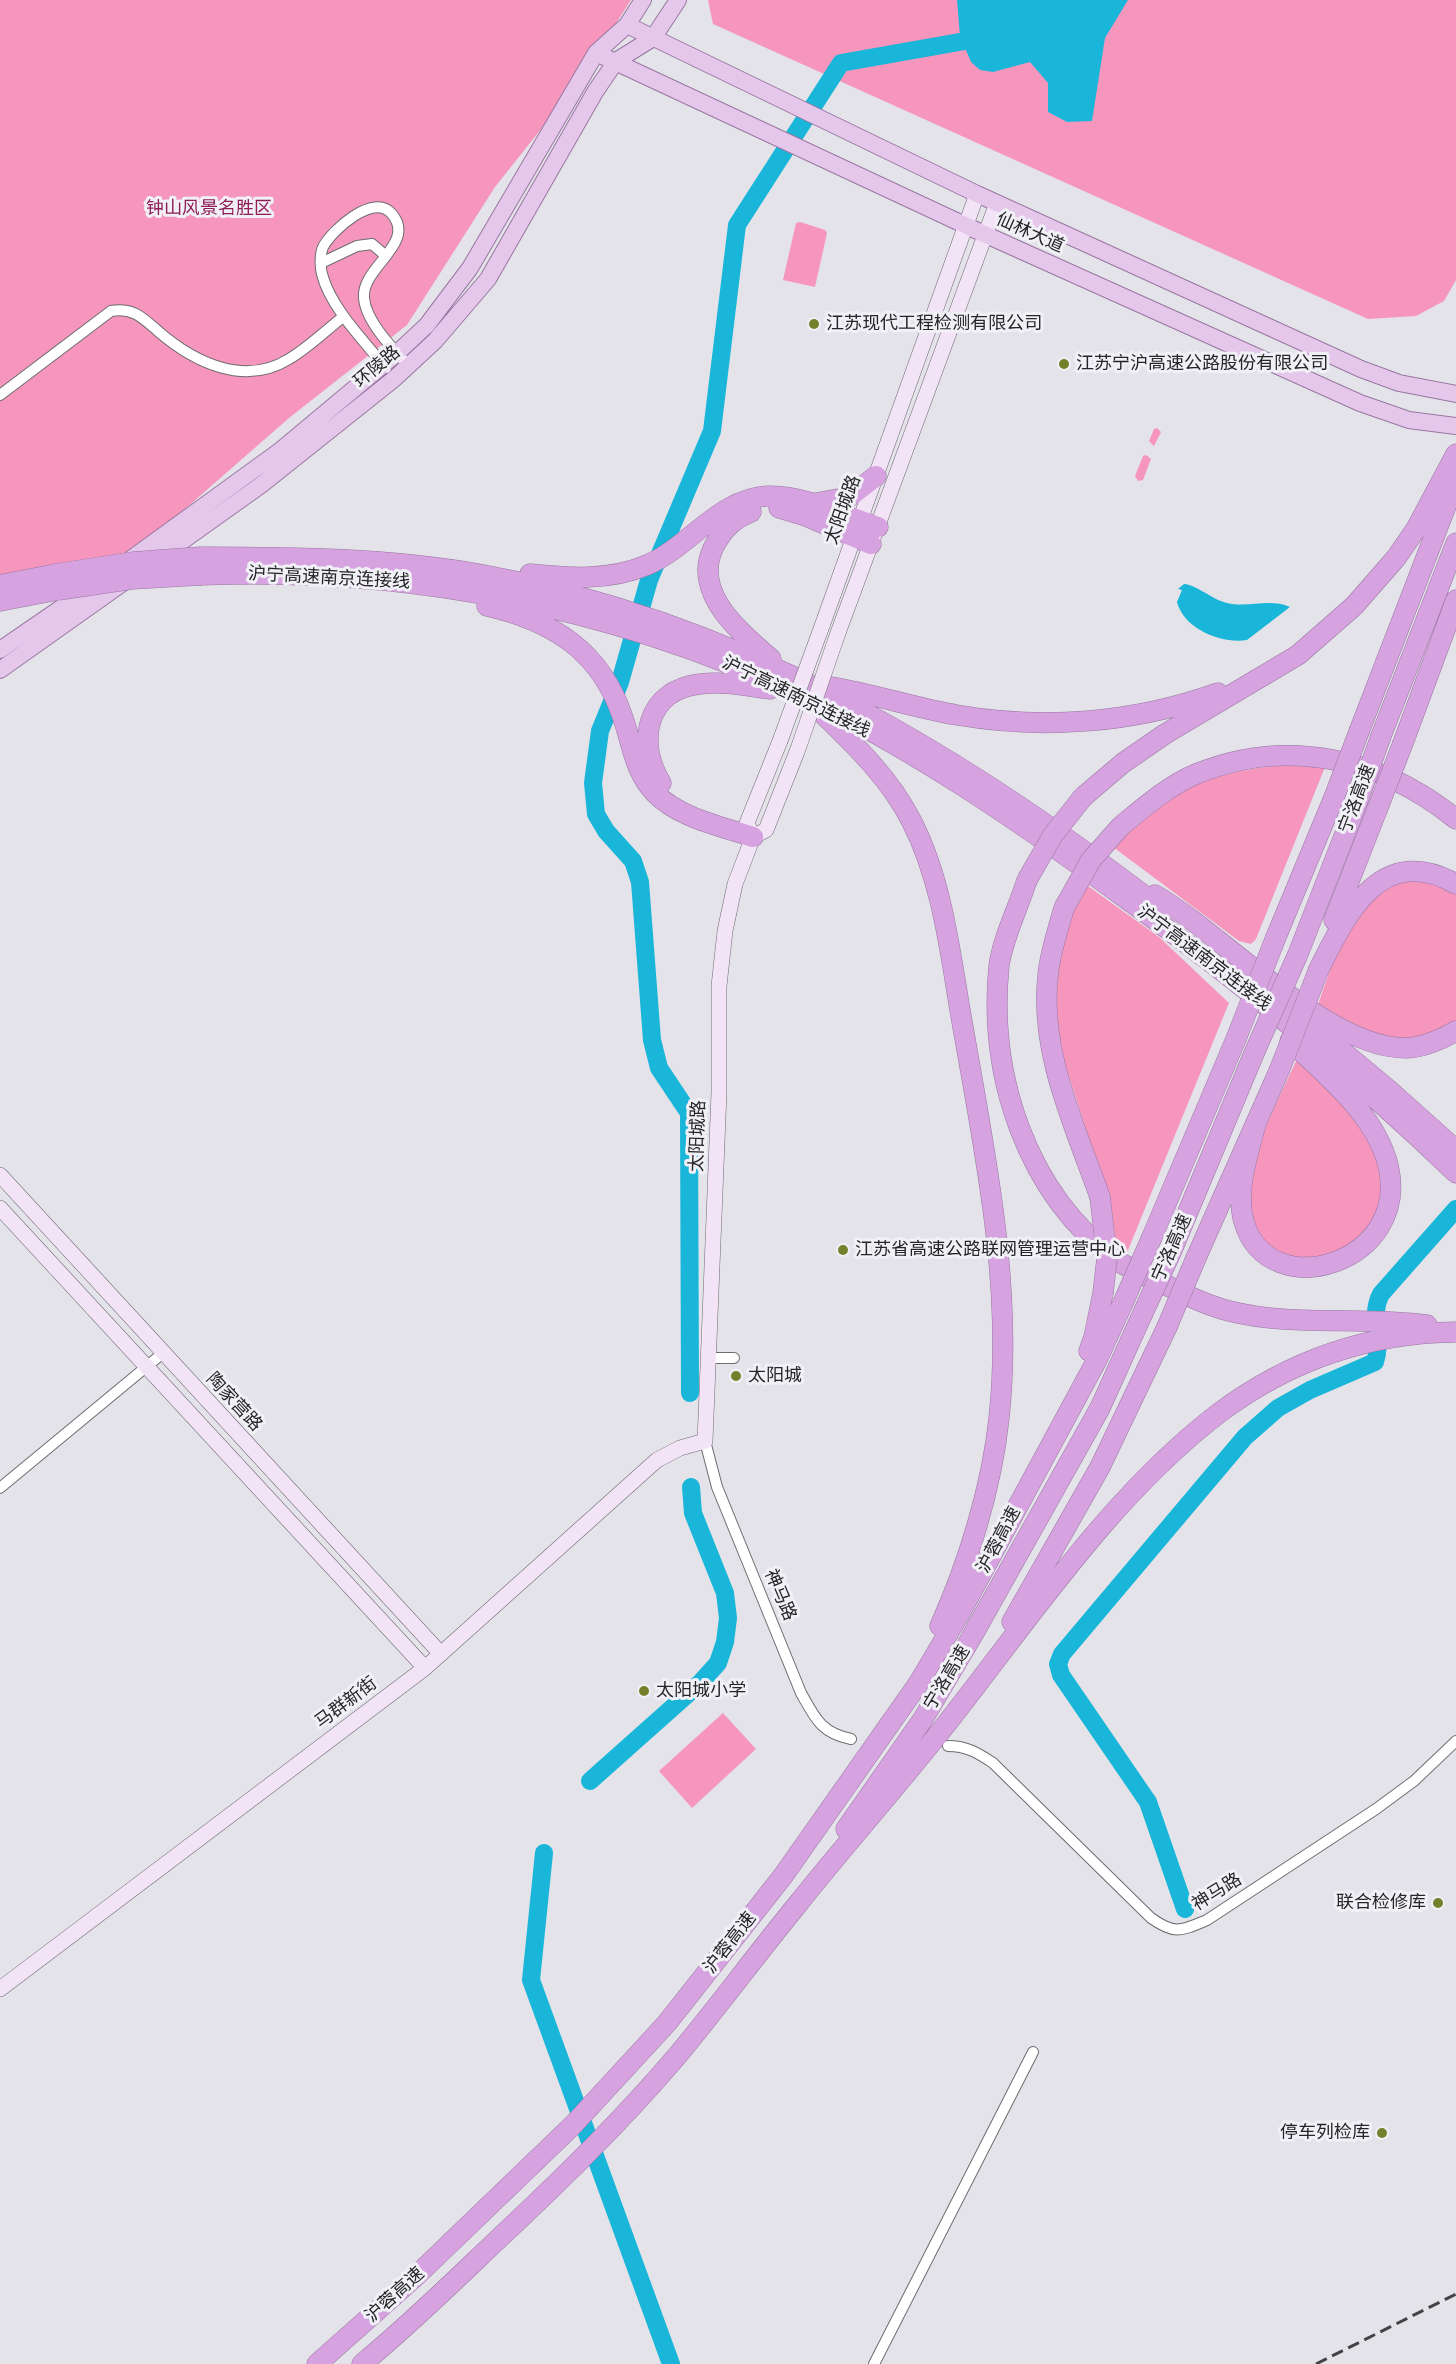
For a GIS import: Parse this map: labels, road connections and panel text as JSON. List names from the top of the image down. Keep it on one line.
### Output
{"streets":{"highway":["沪宁高速南京连接线","宁洛高速","沪蓉高速"],"main road":["仙林大道","环陵路","太阳城路","陶家营路","马群新街"],"street":["神马路"]},"crossings":[["仙林大道","环陵路"],["仙林大道","太阳城路"],["太阳城路","神马路"],["太阳城路","马群新街"],["宁洛高速","沪蓉高速"],["陶家营路","马群新街"],["神马路","马群新街"]],"parks":["钟山风景名胜区"],"places":["江苏现代工程检测有限公司","江苏宁沪高速公路股份有限公司","江苏省高速公路联网管理运营中心","太阳城","太阳城小学","联合检修库","停车列检库"]}
